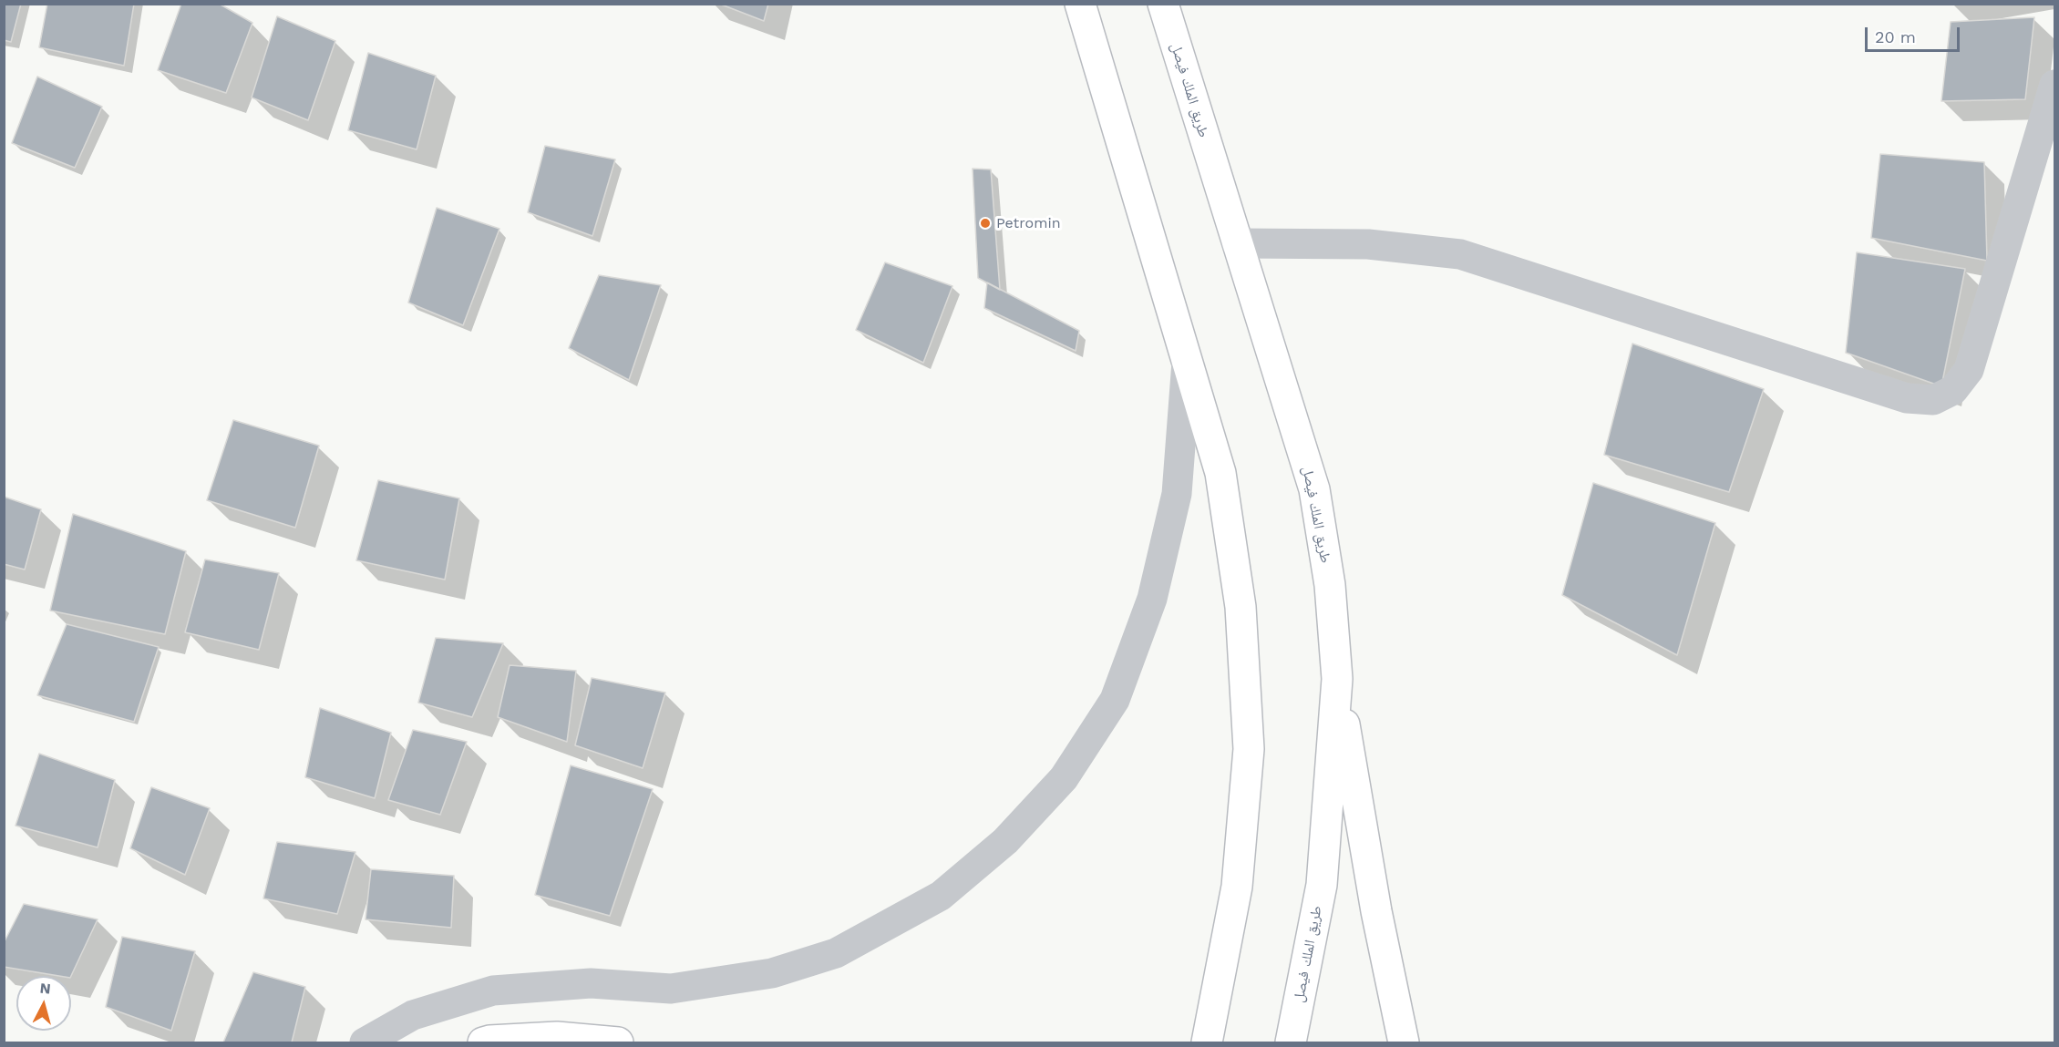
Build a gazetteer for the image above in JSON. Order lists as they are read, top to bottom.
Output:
{
  "streets": {
    "main road": ["طريق الملك فيصل"]
  },
  "places": ["Petromin"],
  "scale_bar": "20 m",
  "north": "top"
}
